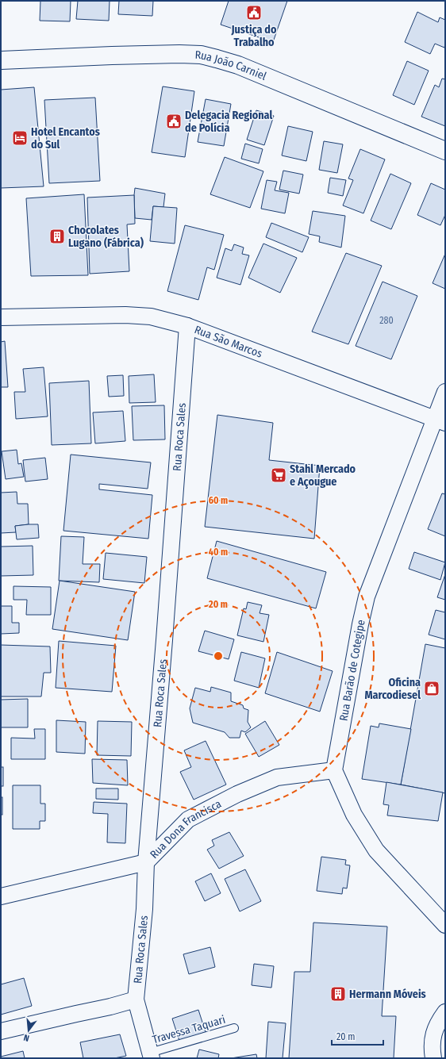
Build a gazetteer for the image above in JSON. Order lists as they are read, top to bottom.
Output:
{
  "streets": {
    "street": [
      "Rua João Carniel",
      "Rua São Marcos",
      "Rua Roca Sales",
      "Rua Barão de Cotegipe",
      "Rua Dona Francisca"
    ],
    "lane": ["Travessa Taquari"]
  },
  "crossings": [
    ["Rua São Marcos", "Rua Roca Sales"],
    ["Rua São Marcos", "Rua Barão de Cotegipe"],
    ["Rua Roca Sales", "Rua Dona Francisca"],
    ["Rua Roca Sales", "Travessa Taquari"],
    ["Rua Barão de Cotegipe", "Rua Dona Francisca"]
  ],
  "places": {
    "public building": ["Justiça do Trabalho", "Delegacia Regional de Polícia"],
    "hotel": ["Hotel Encantos do Sul"],
    "building": ["Chocolates Lugano (Fábrica)", "Hermann Móveis"],
    "supermarket": ["Stahl Mercado e Açougue"],
    "shop": ["Oficina Marcodiesel"]
  },
  "house_numbers": ["280"],
  "scale_bar": "20 m",
  "north": "bottom",
  "rings": ["60 m", "40 m", "20 m"]
}
